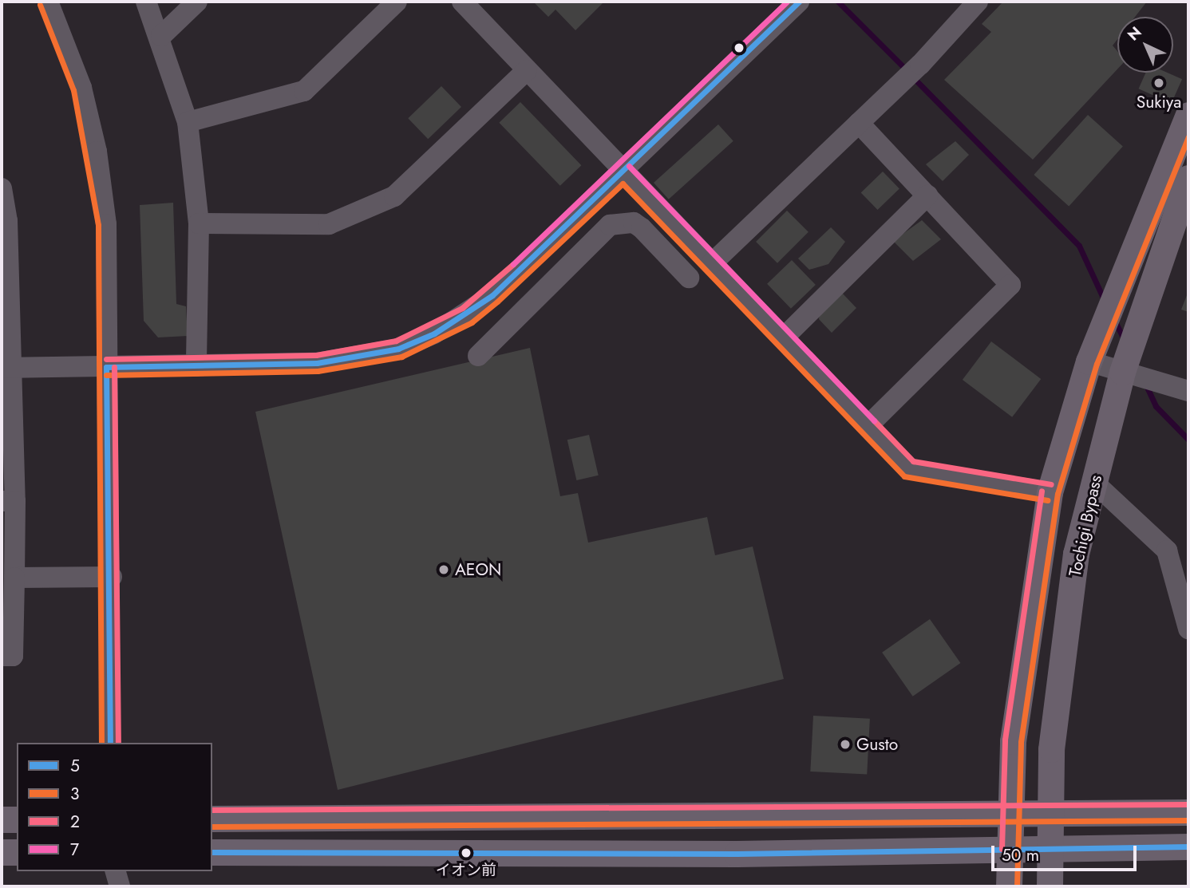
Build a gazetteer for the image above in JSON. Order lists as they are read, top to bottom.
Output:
{
  "streets": {
    "main road": ["Tochigi Bypass"]
  },
  "places": [
    "Sukiya",
    "AEON",
    "Gusto",
    "イオン前"
  ],
  "lines": [
    "transit line 5",
    "transit line 7",
    "transit line 3",
    "transit line 2"
  ],
  "legend": [
    "5",
    "3",
    "2",
    "7"
  ],
  "scale_bar": "50 m",
  "north": "top left"
}
